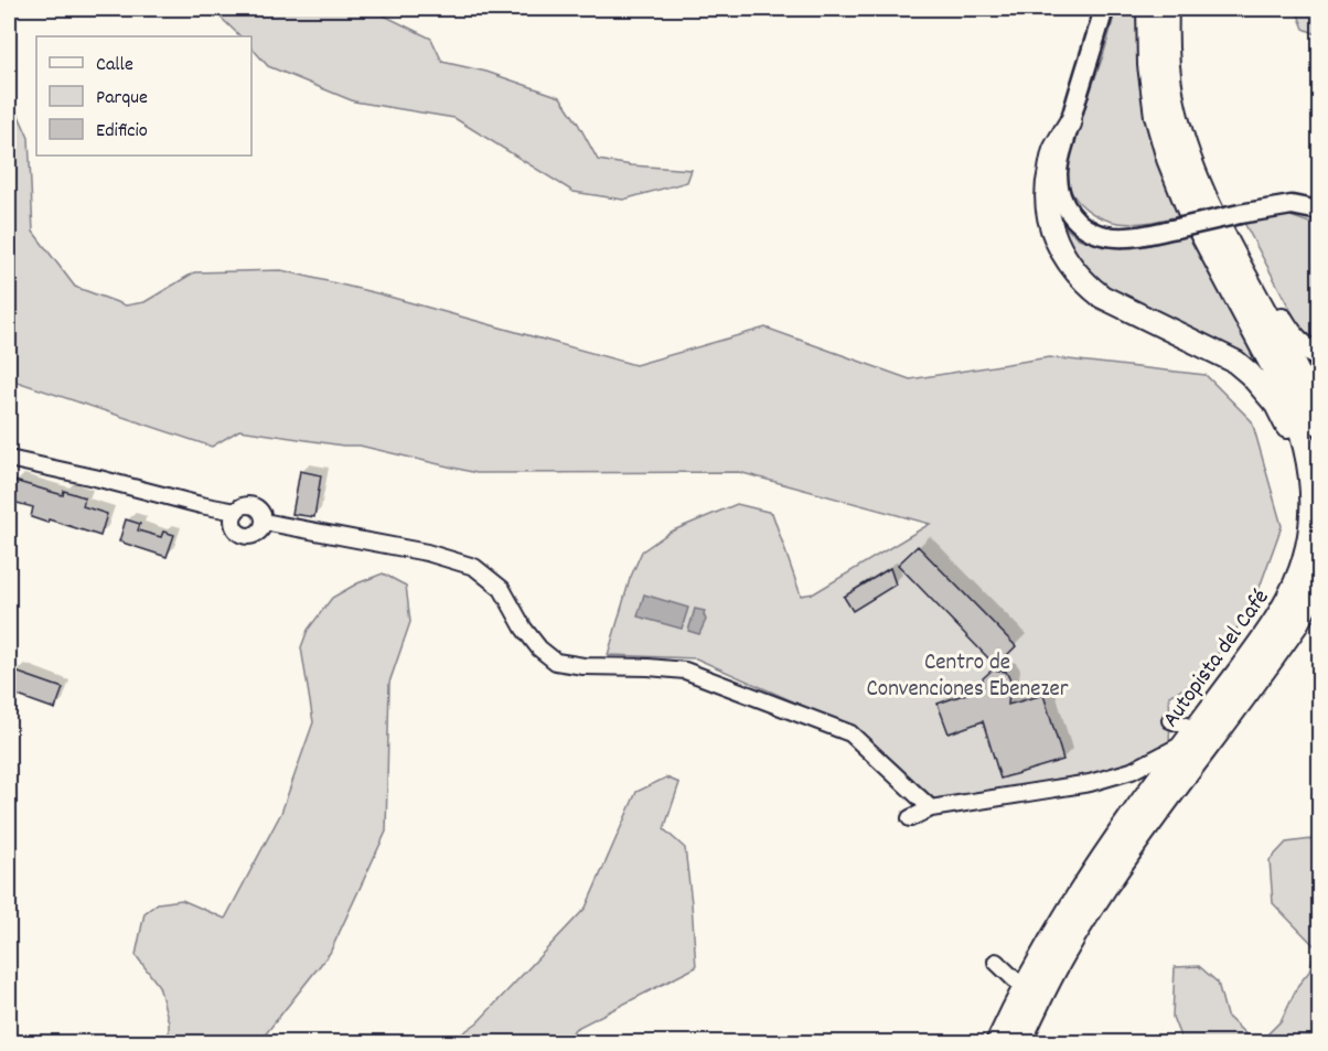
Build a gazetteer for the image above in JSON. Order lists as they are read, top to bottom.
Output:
{
  "streets": {
    "highway": ["Autopista del Café"]
  },
  "parks": ["Centro de Convenciones Ebenezer"],
  "legend": ["Calle", "Parque", "Edificio"]
}
